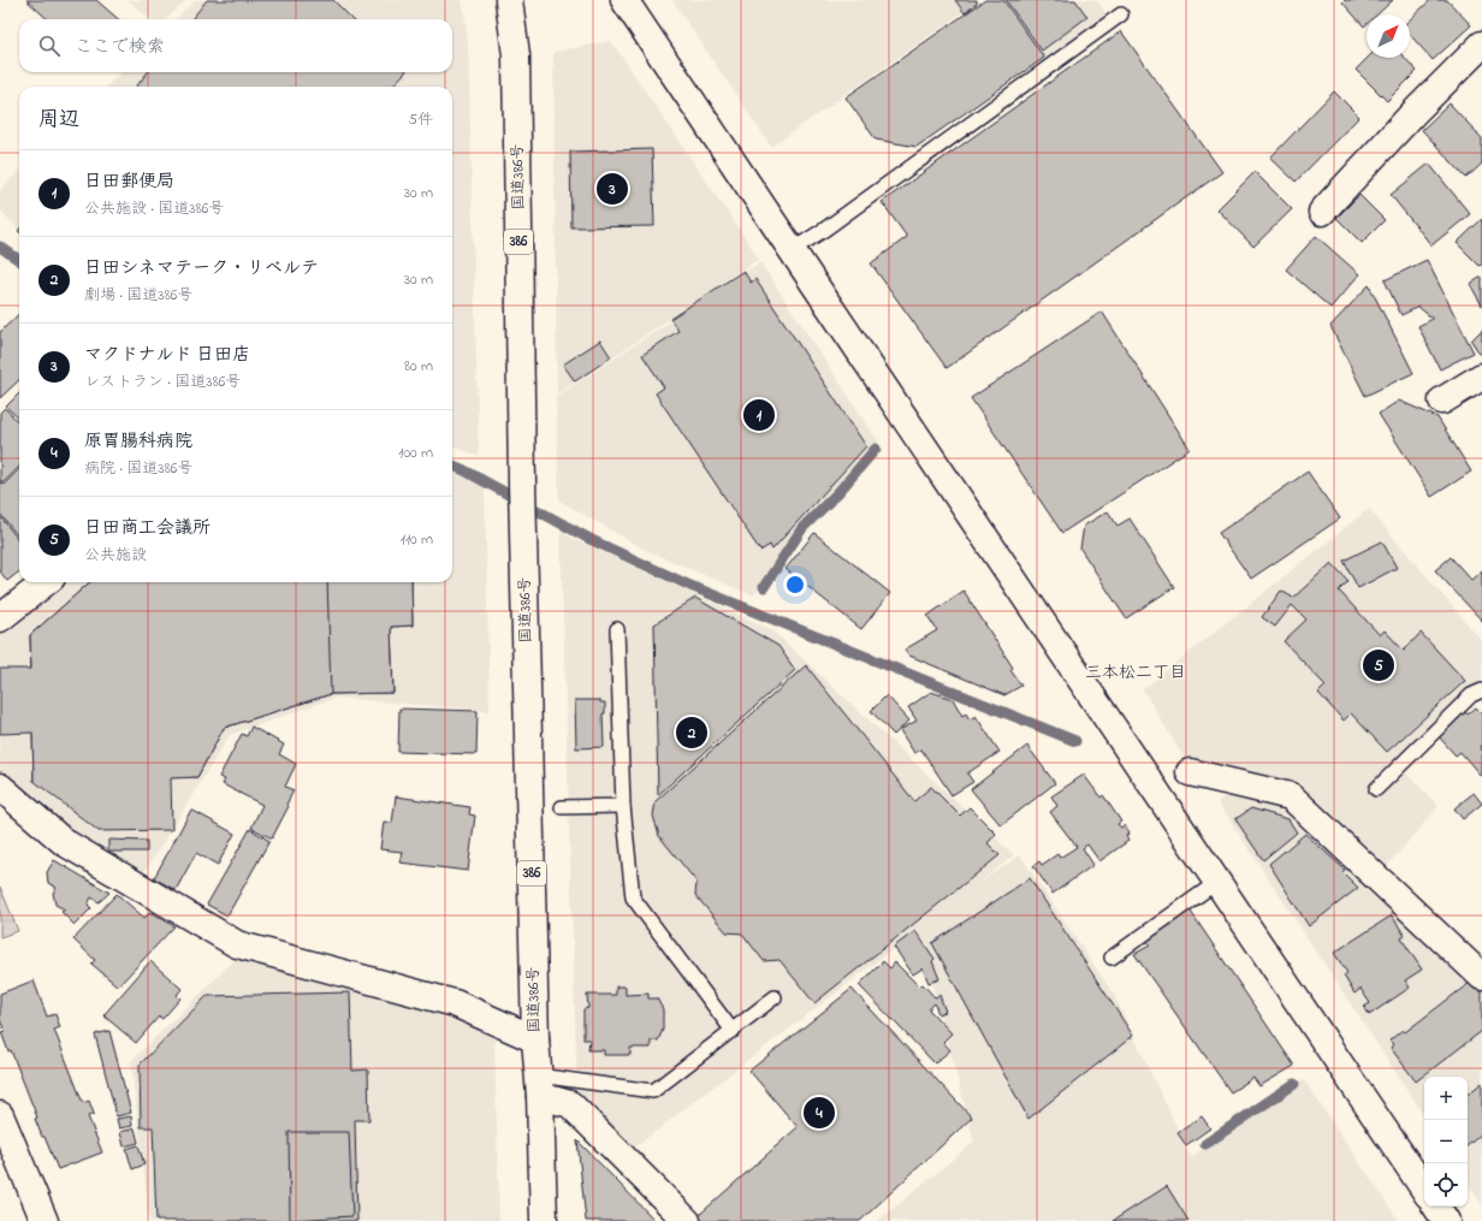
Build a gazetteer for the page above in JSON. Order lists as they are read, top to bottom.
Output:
{
  "streets": {
    "main road": ["国道386号", "386"]
  },
  "districts": ["三本松二丁目"],
  "north": "top right",
  "page": {
    "search": "ここで検索",
    "heading": ["周辺", "5件"],
    "list": [
      {
        "mark": "1",
        "name": "日田郵便局",
        "note": "公共施設 · 国道386号",
        "value": "30 m"
      },
      {
        "mark": "2",
        "name": "日田シネマテーク・リベルテ",
        "note": "劇場 · 国道386号",
        "value": "30 m"
      },
      {
        "mark": "3",
        "name": "マクドナルド 日田店",
        "note": "レストラン · 国道386号",
        "value": "80 m"
      },
      {
        "mark": "4",
        "name": "原胃腸科病院",
        "note": "病院 · 国道386号",
        "value": "100 m"
      },
      {
        "mark": "5",
        "name": "日田商工会議所",
        "note": "公共施設",
        "value": "110 m"
      }
    ],
    "pins": [
      "3",
      "1",
      "5",
      "2",
      "4"
    ],
    "map_buttons": ["+", "−"]
  }
}
